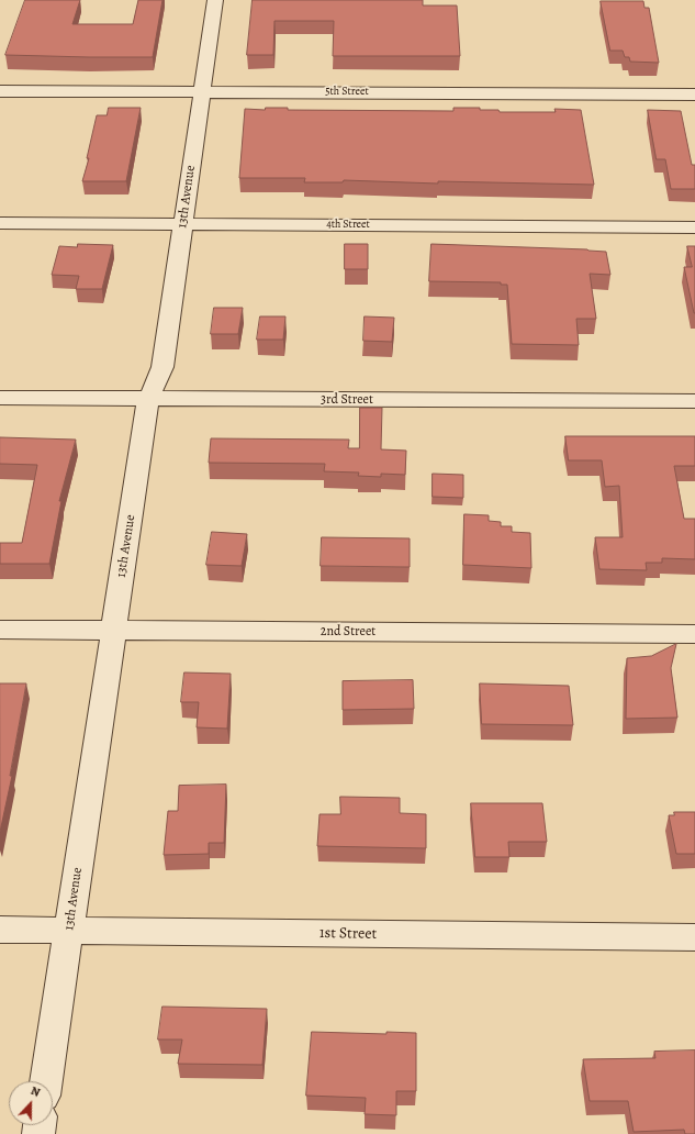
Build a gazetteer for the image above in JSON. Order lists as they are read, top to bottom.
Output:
{
  "streets": {
    "street": [
      "5th Street",
      "13th Avenue",
      "4th Street",
      "3rd Street",
      "2nd Street",
      "1st Street"
    ]
  },
  "crossings": [
    ["5th Street", "13th Avenue"],
    ["13th Avenue", "4th Street"],
    ["13th Avenue", "3rd Street"],
    ["13th Avenue", "2nd Street"],
    ["13th Avenue", "1st Street"]
  ],
  "north": "top"
}
